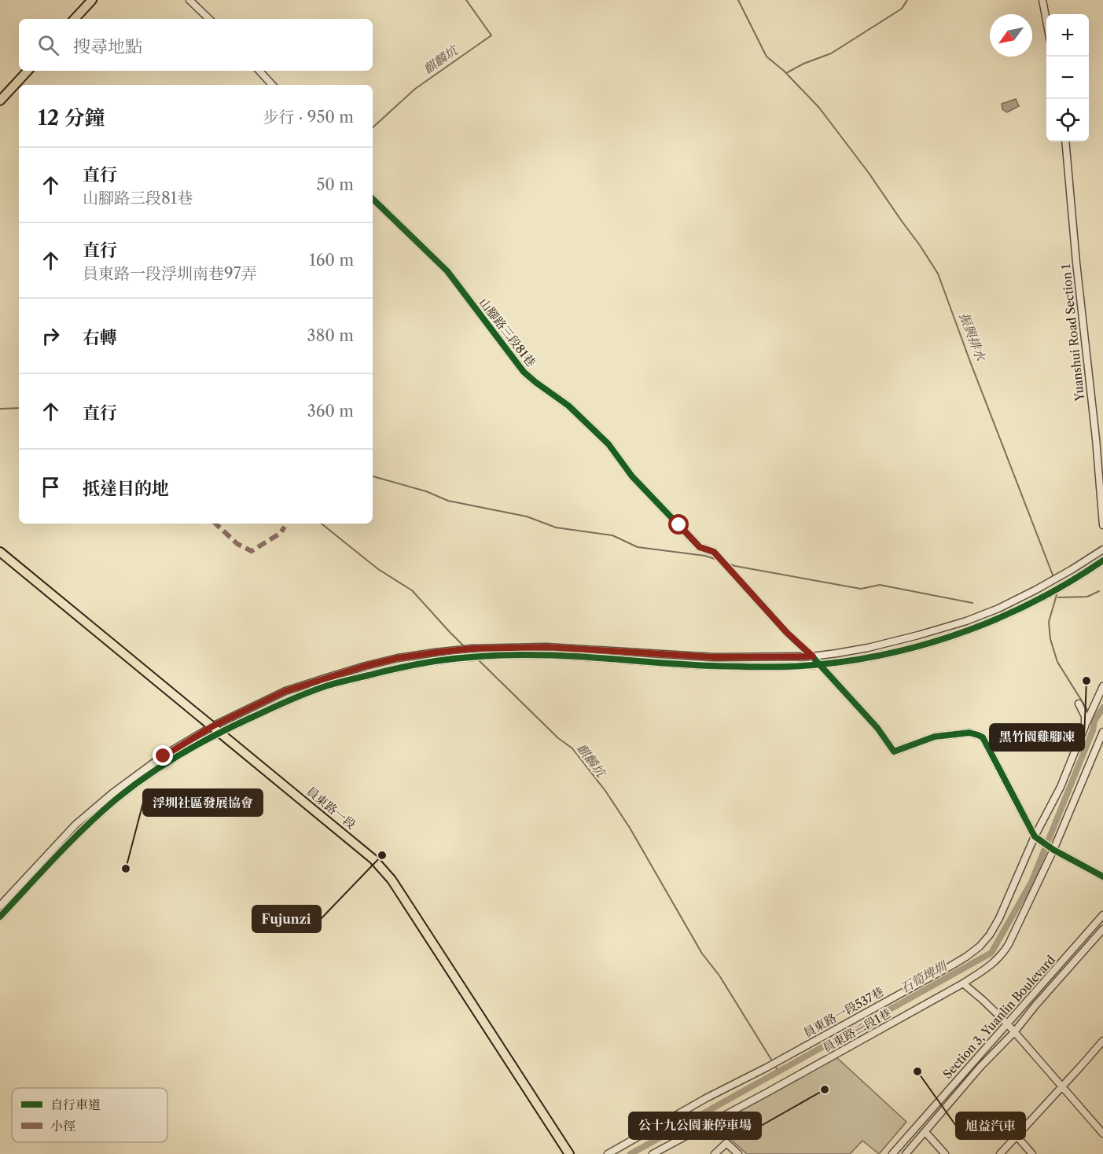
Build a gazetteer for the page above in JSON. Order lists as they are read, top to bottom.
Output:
{
  "streets": {
    "main road": ["員東路一段"],
    "street": [
      "山腳路三段81巷",
      "Yuanshui Road Section 1",
      "員東路一段537巷",
      "Section 3, Yuanlin Boulevard",
      "員東路二段1巷"
    ]
  },
  "crossings": [
    ["山腳路三段81巷", "員東路一段537巷"]
  ],
  "water": ["麒麟坑", "振興排水", "石筍埤圳"],
  "places": [
    "黑竹園雞腳凍",
    "Fujunzi",
    "浮圳社區發展協會",
    "旭益汽車",
    "公十九公園兼停車場"
  ],
  "legend": ["自行車道", "小徑"],
  "north": "bottom left",
  "page": {
    "map_buttons": ["+", "−"],
    "search": "搜尋地點",
    "heading": ["12 分鐘", "步行 · 950 m"],
    "list": [
      ["直行", "山腳路三段81巷", "50 m"],
      ["直行", "員東路一段浮圳南巷97弄", "160 m"],
      ["右轉", "380 m"],
      ["直行", "360 m"],
      "抵達目的地"
    ]
  }
}
